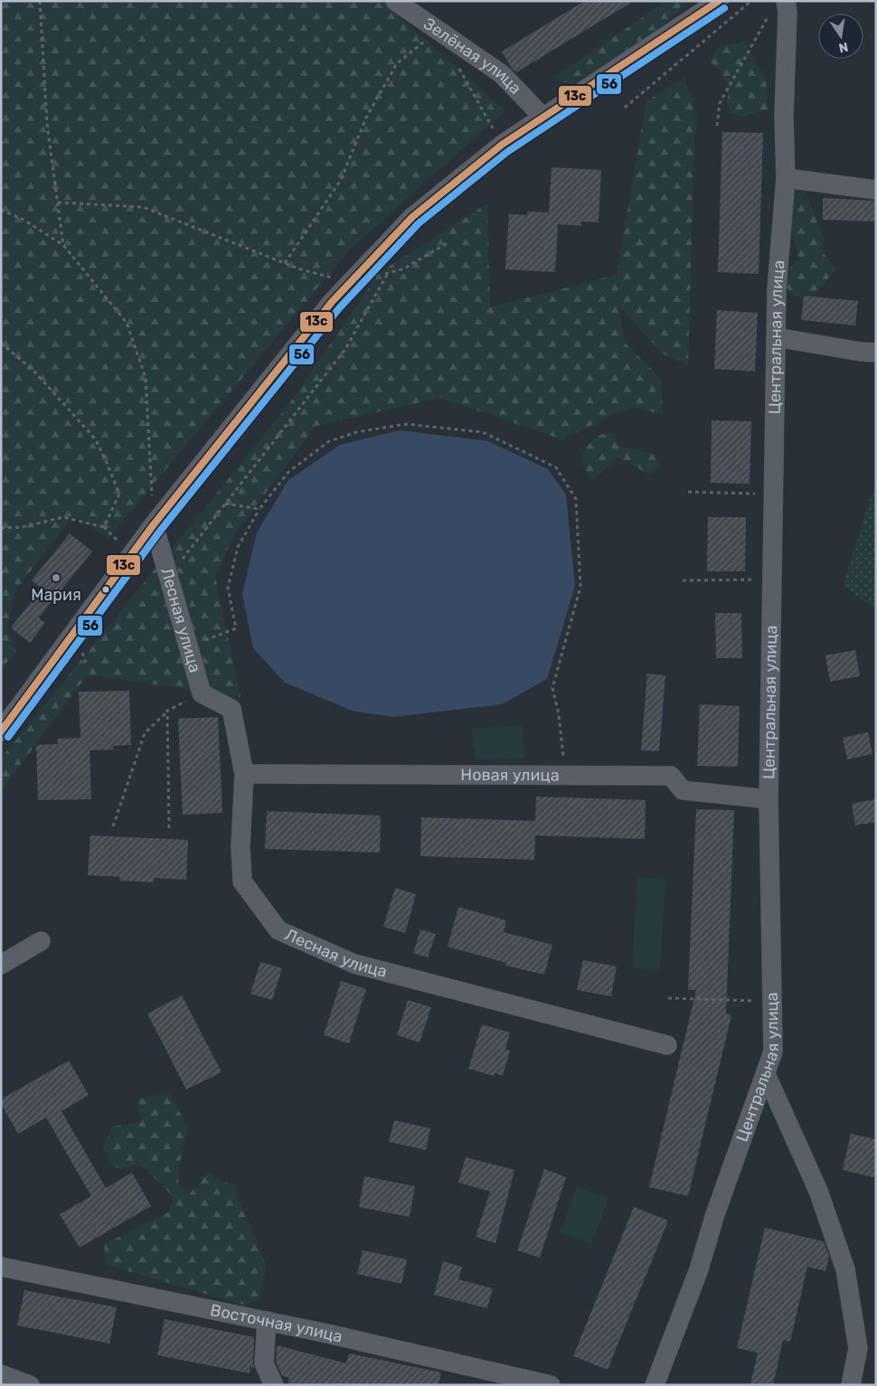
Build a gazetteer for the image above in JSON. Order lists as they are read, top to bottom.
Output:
{
  "streets": {
    "street": [
      "Зелёная улица",
      "Центральная улица",
      "Лесная улица",
      "Новая улица",
      "Восточная улица"
    ]
  },
  "crossings": [
    ["Центральная улица", "Новая улица"],
    ["Лесная улица", "Новая улица"]
  ],
  "places": ["Мария"],
  "lines": ["transit line 13с", "transit line 56"],
  "north": "bottom"
}
